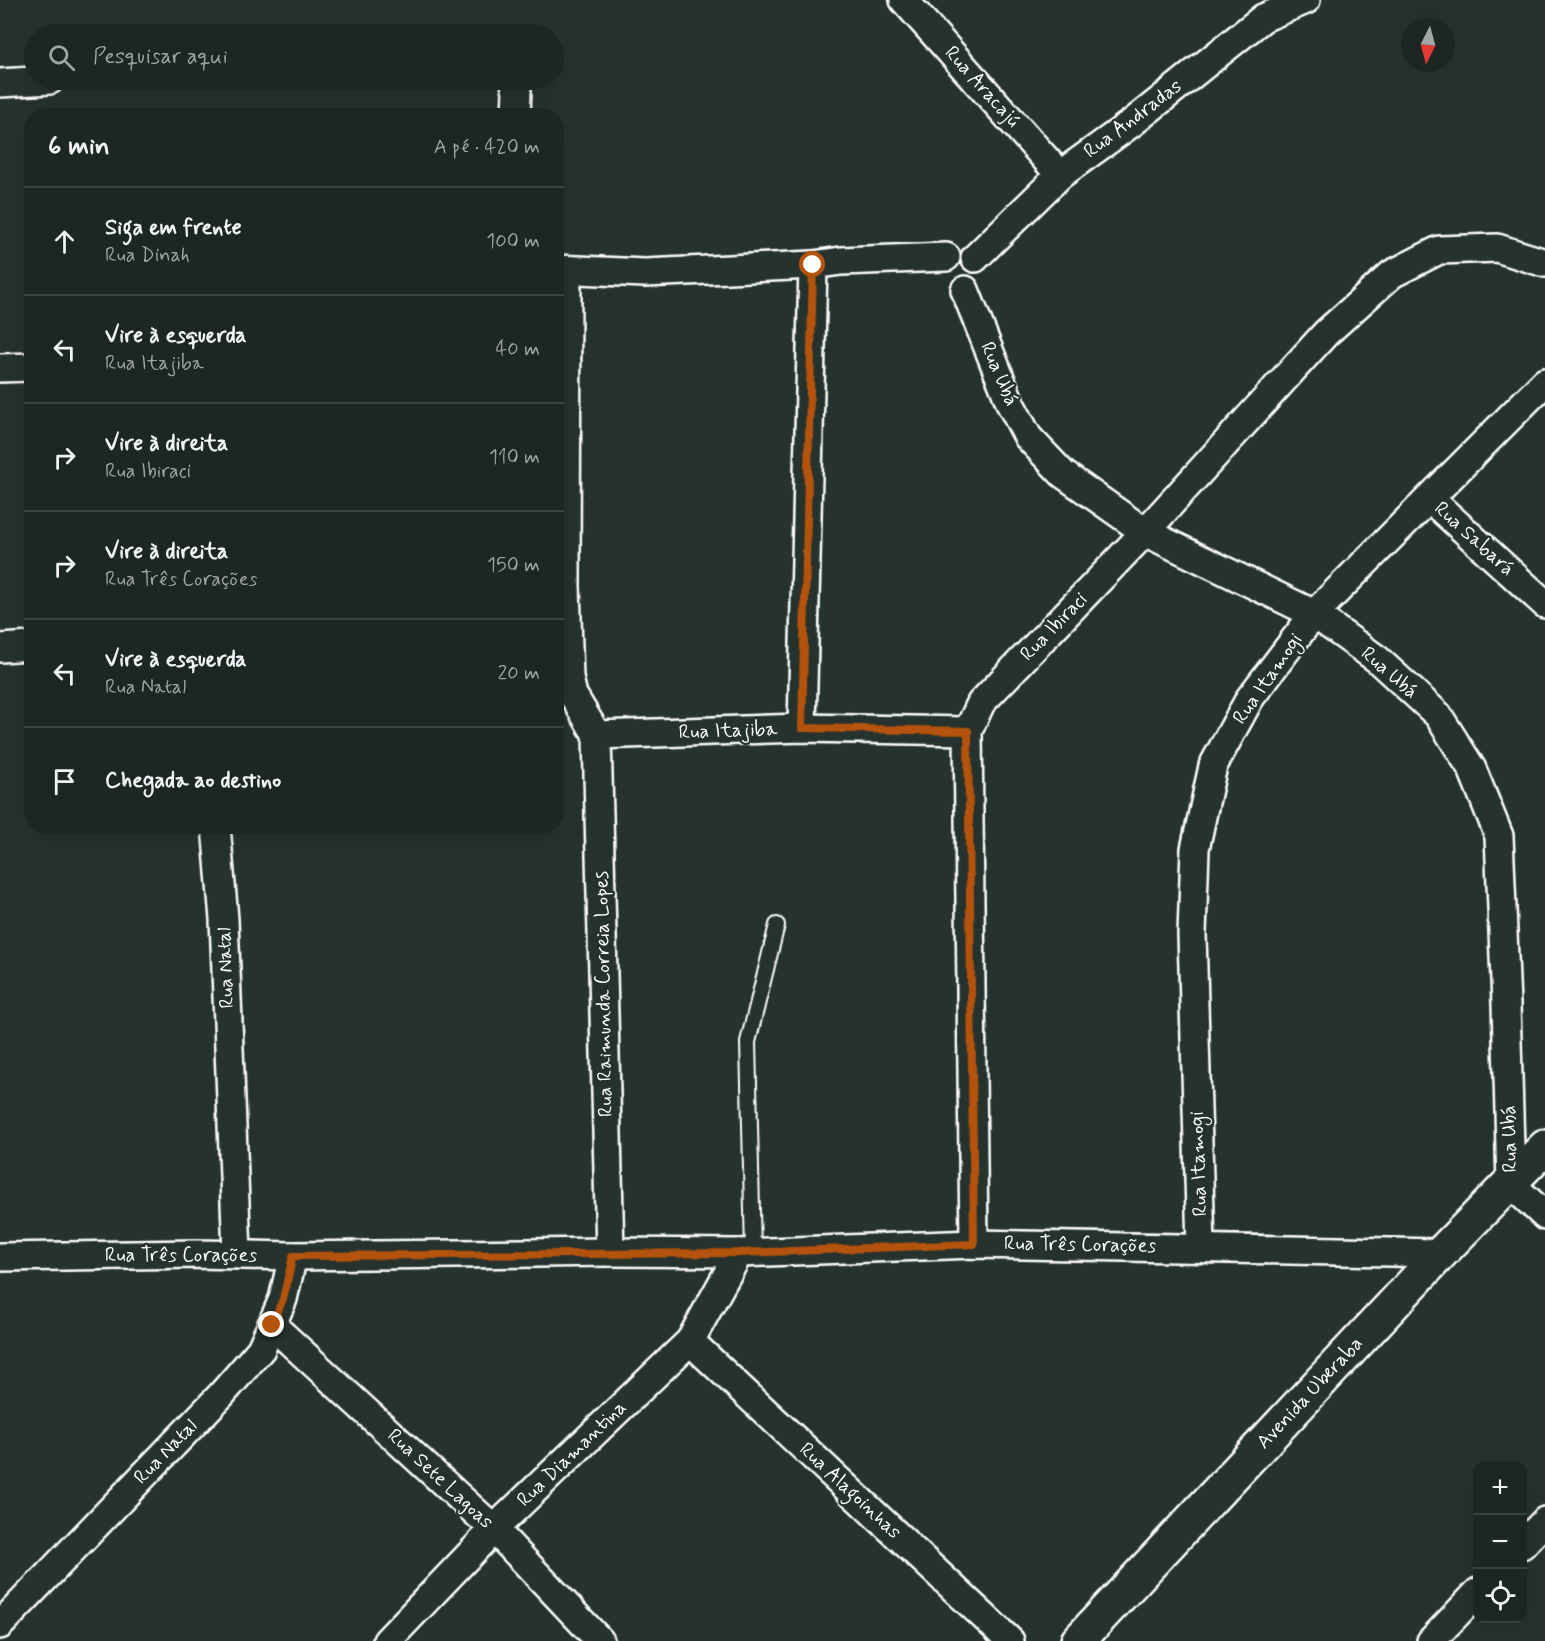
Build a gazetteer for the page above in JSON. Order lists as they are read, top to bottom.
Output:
{
  "streets": {
    "street": [
      "Rua Aracajú",
      "Rua Andradas",
      "Rua Ubá",
      "Rua Sabará",
      "Rua Ibiraci",
      "Rua Itamogi",
      "Rua Itajiba",
      "Rua Natal",
      "Rua Raimunda Correia Lopes",
      "Rua Três Corações",
      "Avenida Uberaba",
      "Rua Diamantina",
      "Rua Sete Lagoas",
      "Rua Alagoinhas"
    ]
  },
  "crossings": [
    ["Rua Aracajú", "Rua Andradas"],
    ["Rua Andradas", "Rua Ubá"],
    ["Rua Ubá", "Rua Ibiraci"],
    ["Rua Ubá", "Rua Itamogi"],
    ["Rua Ubá", "Avenida Uberaba"],
    ["Rua Sabará", "Rua Itamogi"],
    ["Rua Ibiraci", "Rua Itajiba"],
    ["Rua Ibiraci", "Rua Três Corações"],
    ["Rua Itamogi", "Rua Três Corações"],
    ["Rua Itajiba", "Rua Raimunda Correia Lopes"],
    ["Rua Natal", "Rua Três Corações"],
    ["Rua Natal", "Rua Sete Lagoas"],
    ["Rua Raimunda Correia Lopes", "Rua Três Corações"],
    ["Rua Três Corações", "Avenida Uberaba"],
    ["Rua Três Corações", "Rua Diamantina"],
    ["Rua Diamantina", "Rua Sete Lagoas"],
    ["Rua Diamantina", "Rua Alagoinhas"]
  ],
  "north": "bottom",
  "page": {
    "search": "Pesquisar aqui",
    "heading": ["6 min", "A pé · 420 m"],
    "list": [
      ["Siga em frente", "Rua Dinah", "100 m"],
      ["Vire à esquerda", "Rua Itajiba", "40 m"],
      ["Vire à direita", "Rua Ibiraci", "110 m"],
      ["Vire à direita", "Rua Três Corações", "150 m"],
      ["Vire à esquerda", "Rua Natal", "20 m"],
      "Chegada ao destino"
    ],
    "map_buttons": ["+", "−"]
  }
}
